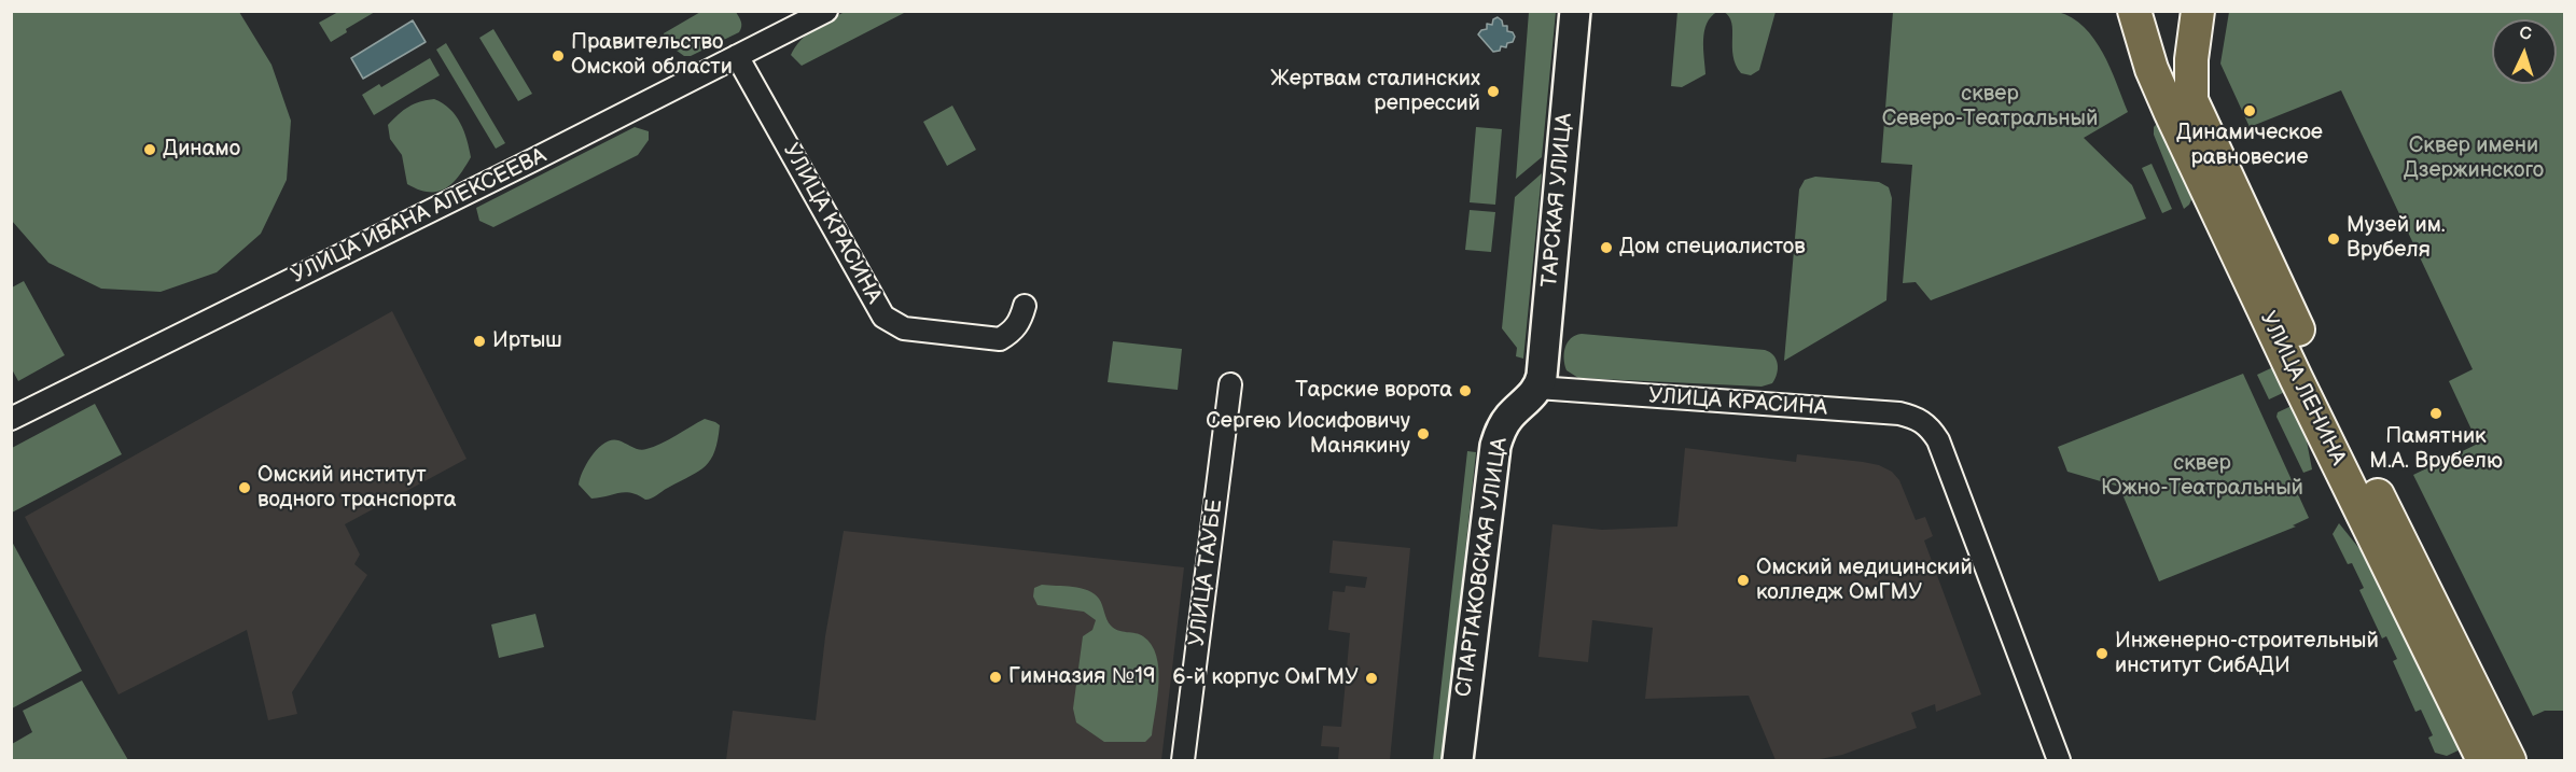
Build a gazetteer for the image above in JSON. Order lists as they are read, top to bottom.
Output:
{
  "streets": {
    "main road": ["УЛИЦА ЛЕНИНА"],
    "street": [
      "ТАРСКАЯ УЛИЦА",
      "УЛИЦА ИВАНА АЛЕКСЕЕВА",
      "УЛИЦА КРАСИНА",
      "СПАРТАКОВСКАЯ УЛИЦА",
      "УЛИЦА ТАУБЕ"
    ]
  },
  "crossings": [
    ["ТАРСКАЯ УЛИЦА", "УЛИЦА КРАСИНА"],
    ["ТАРСКАЯ УЛИЦА", "СПАРТАКОВСКАЯ УЛИЦА"],
    ["УЛИЦА ИВАНА АЛЕКСЕЕВА", "УЛИЦА КРАСИНА"],
    ["УЛИЦА КРАСИНА", "СПАРТАКОВСКАЯ УЛИЦА"]
  ],
  "parks": ["сквер Северо-Театральный", "Сквер имени Дзержинского", "сквер Южно-Театральный"],
  "places": [
    "Правительство Омской области",
    "Жертвам сталинских репрессий",
    "Динамическое равновесие",
    "Динамо",
    "Музей им. Врубеля",
    "Дом специалистов",
    "Иртыш",
    "Тарские ворота",
    "Памятник М.А. Врубелю",
    "Сергею Иосифовичу Манякину",
    "Омский институт водного транспорта",
    "Омский медицинский колледж ОмГМУ",
    "Инженерно-строительный институт СибАДИ",
    "Гимназия №19",
    "6-й корпус ОмГМУ"
  ],
  "north": "top"
}
